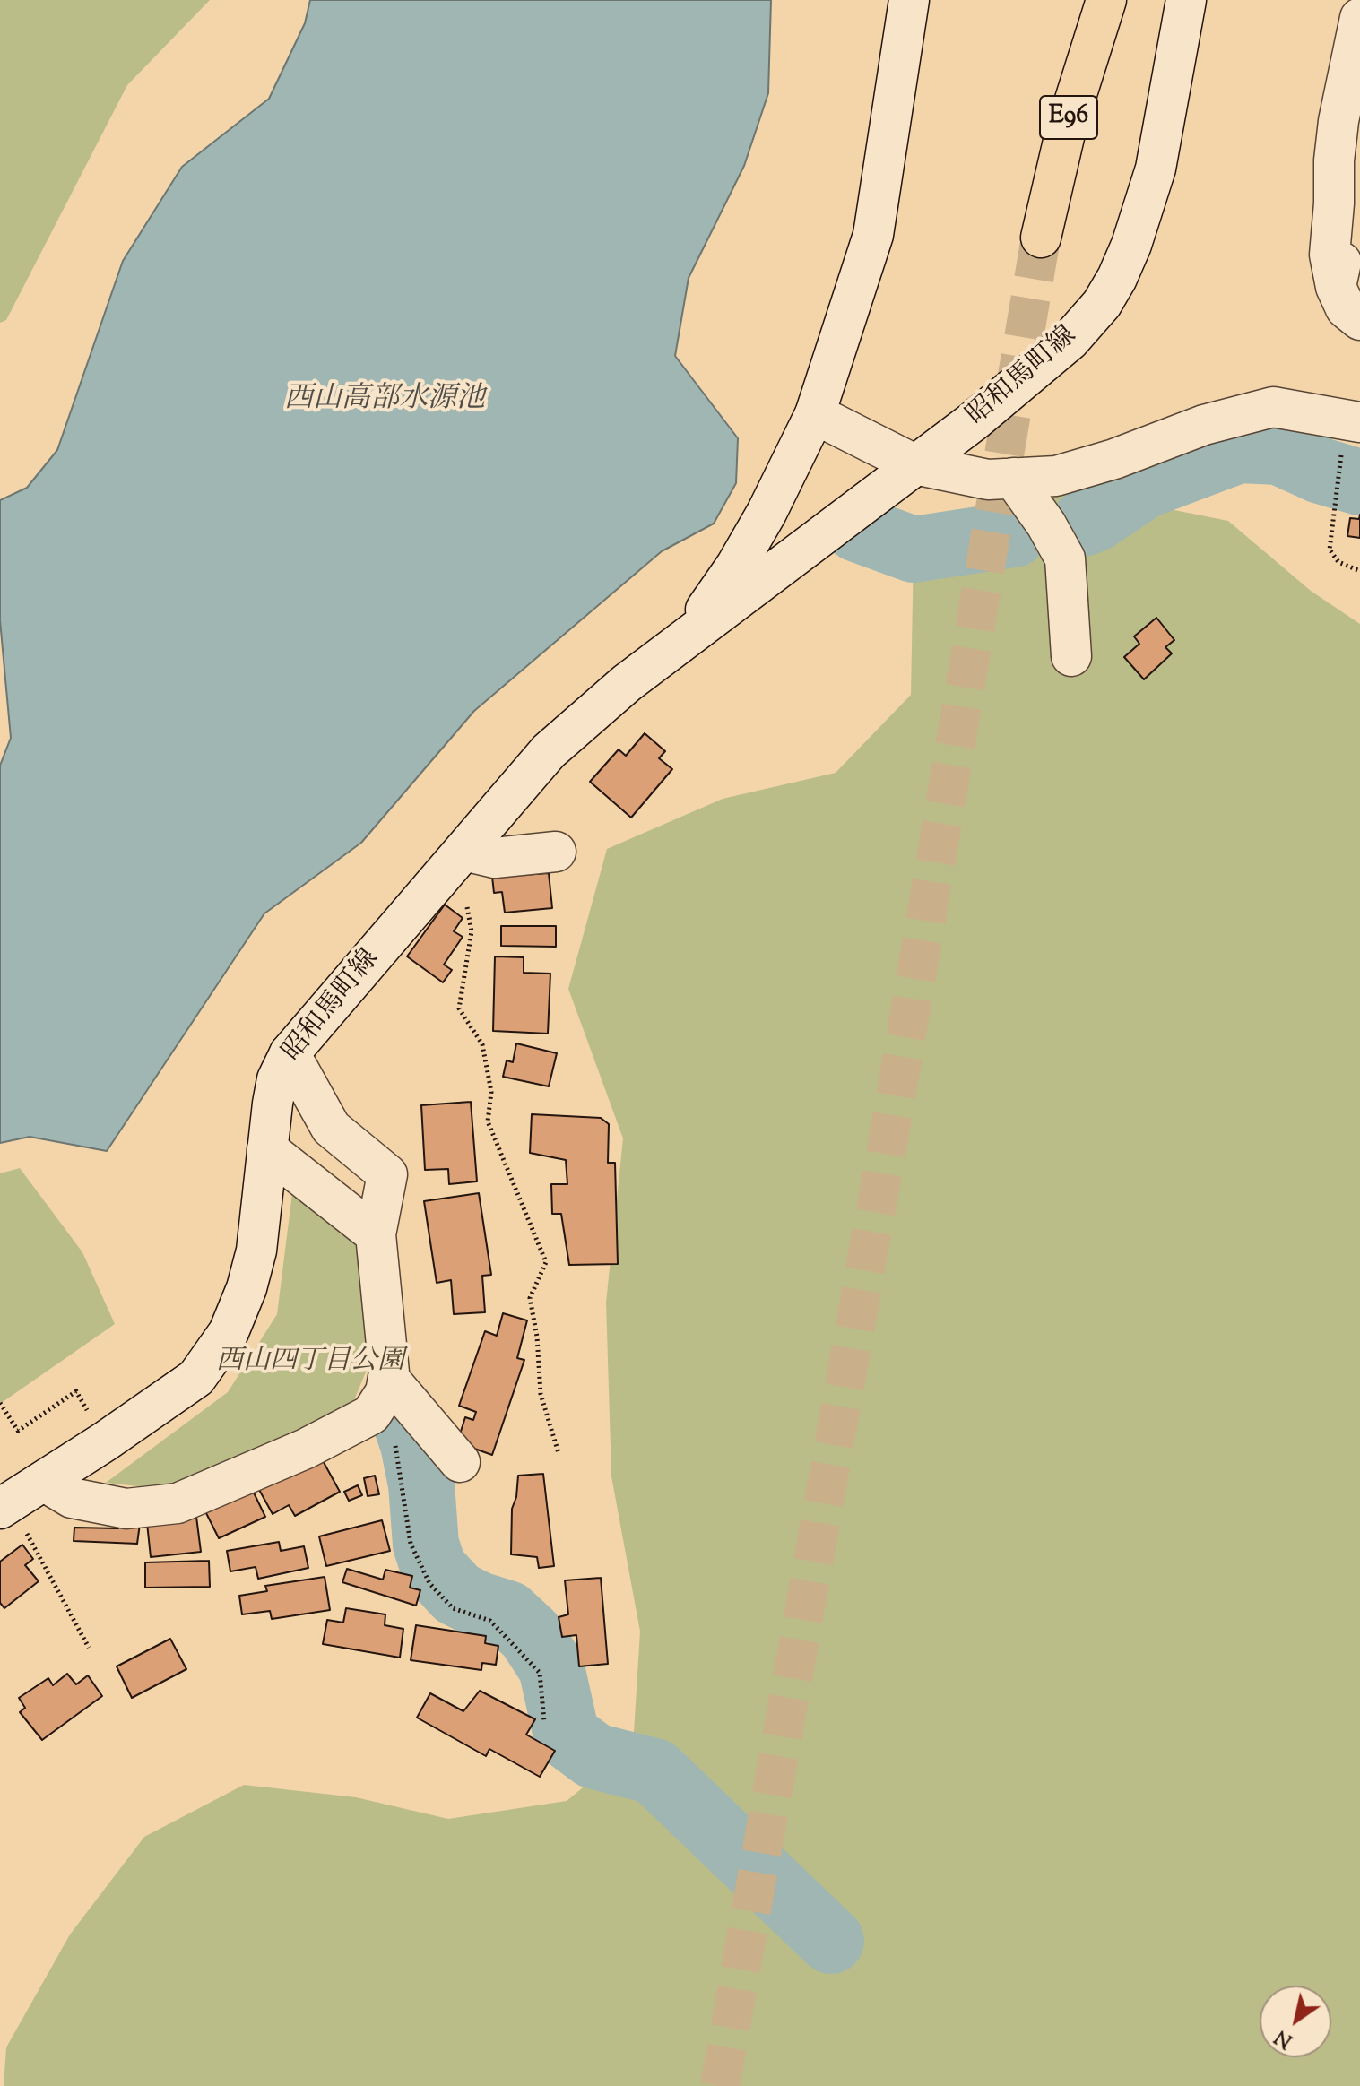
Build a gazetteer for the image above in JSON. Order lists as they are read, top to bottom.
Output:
{
  "streets": {
    "highway": ["E96"],
    "main road": ["昭和馬町線"]
  },
  "water": ["西山高部水源池"],
  "parks": ["西山四丁目公園"],
  "north": "bottom left"
}
